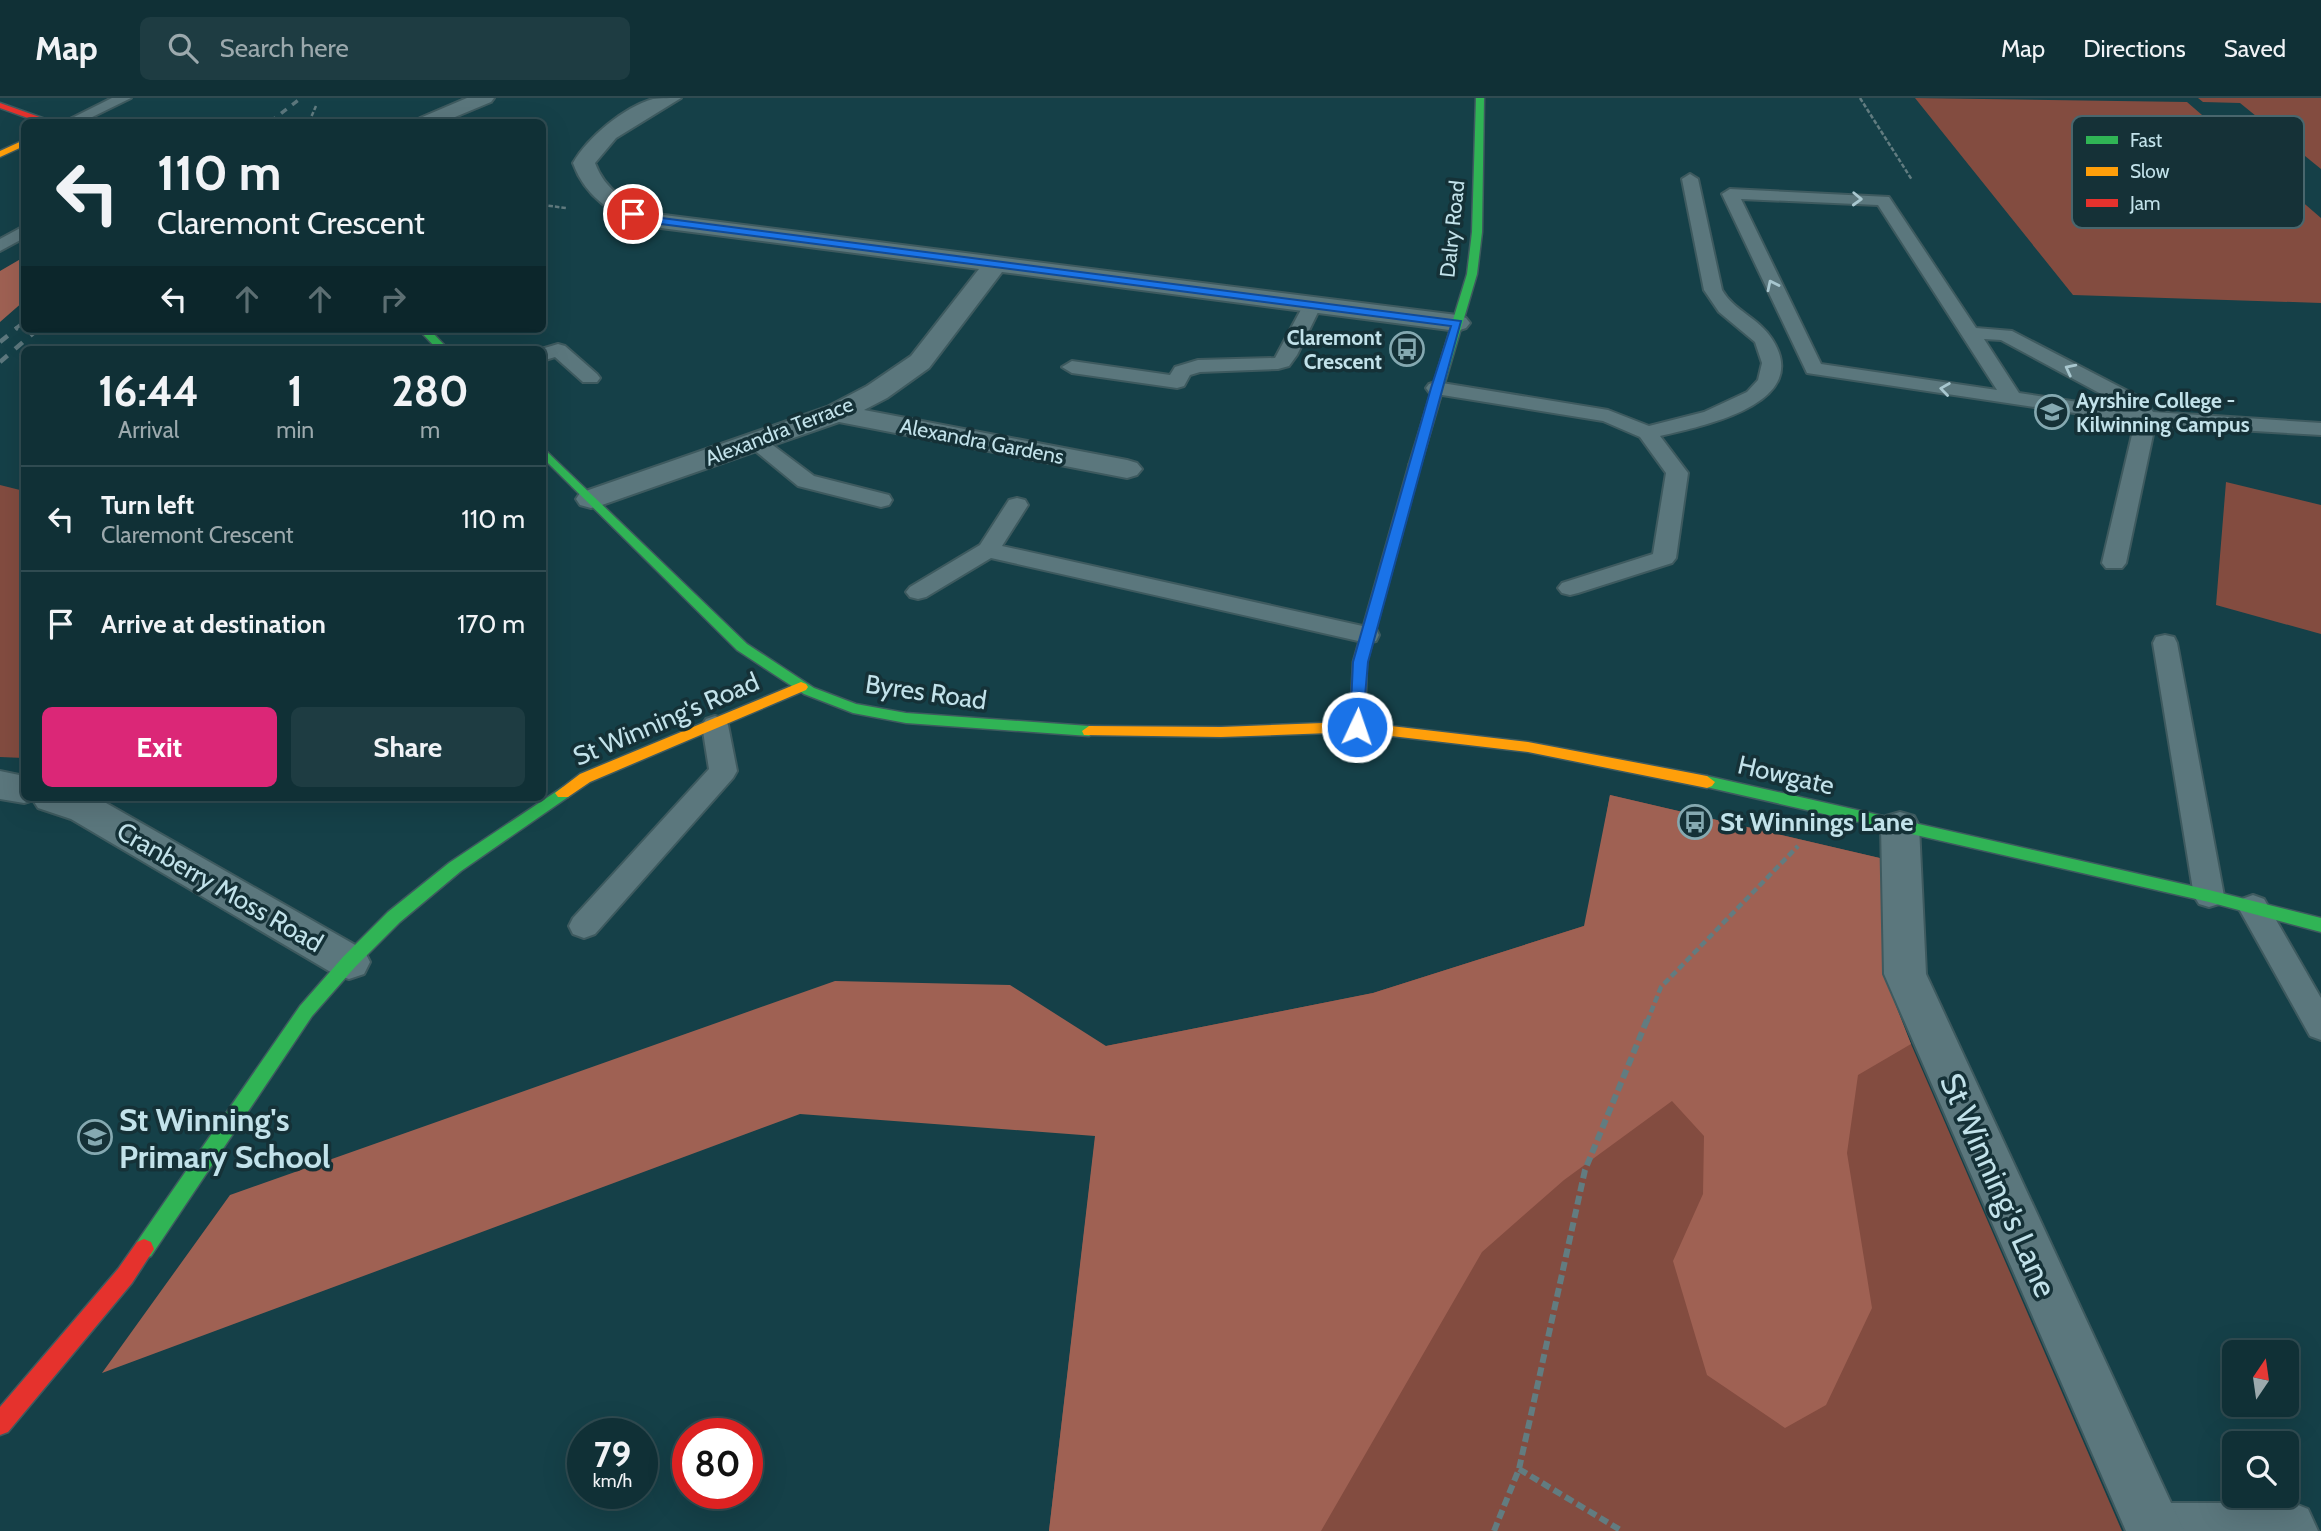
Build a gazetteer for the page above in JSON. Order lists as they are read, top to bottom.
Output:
{
  "streets": {
    "main road": [
      "Dalry Road",
      "Byres Road",
      "St Winning's Road",
      "Howgate"
    ],
    "street": [
      "Alexandra Terrace",
      "Alexandra Gardens",
      "Cranberry Moss Road",
      "St Winning's Lane"
    ]
  },
  "crossings": [
    ["Dalry Road", "Byres Road"],
    ["Dalry Road", "Howgate"],
    ["Alexandra Terrace", "Alexandra Gardens"],
    ["Alexandra Terrace", "Byres Road"],
    ["Byres Road", "St Winning's Road"],
    ["Byres Road", "Howgate"],
    ["St Winning's Road", "Cranberry Moss Road"],
    ["Howgate", "St Winning's Lane"]
  ],
  "places": {
    "bus stop": ["Claremont Crescent", "St Winnings Lane"],
    "school or university": ["Ayrshire College - Kilwinning Campus", "St Winning's Primary School"]
  },
  "legend": ["Fast", "Slow", "Jam"],
  "north": "top",
  "page": {
    "header": "Map",
    "search": "Search here",
    "nav": ["Map", "Directions", "Saved"],
    "turn": ["110 m", "Claremont Crescent"],
    "eta": [
      "16:44",
      "Arrival",
      "1",
      "min",
      "280",
      "m"
    ],
    "list": [
      {
        "name": "Turn left",
        "note": "Claremont Crescent",
        "value": "110 m"
      },
      {
        "name": "Arrive at destination",
        "value": "170 m"
      }
    ],
    "buttons": ["Exit", "Share"],
    "speed": "79 km/h",
    "limit": "80"
  }
}
